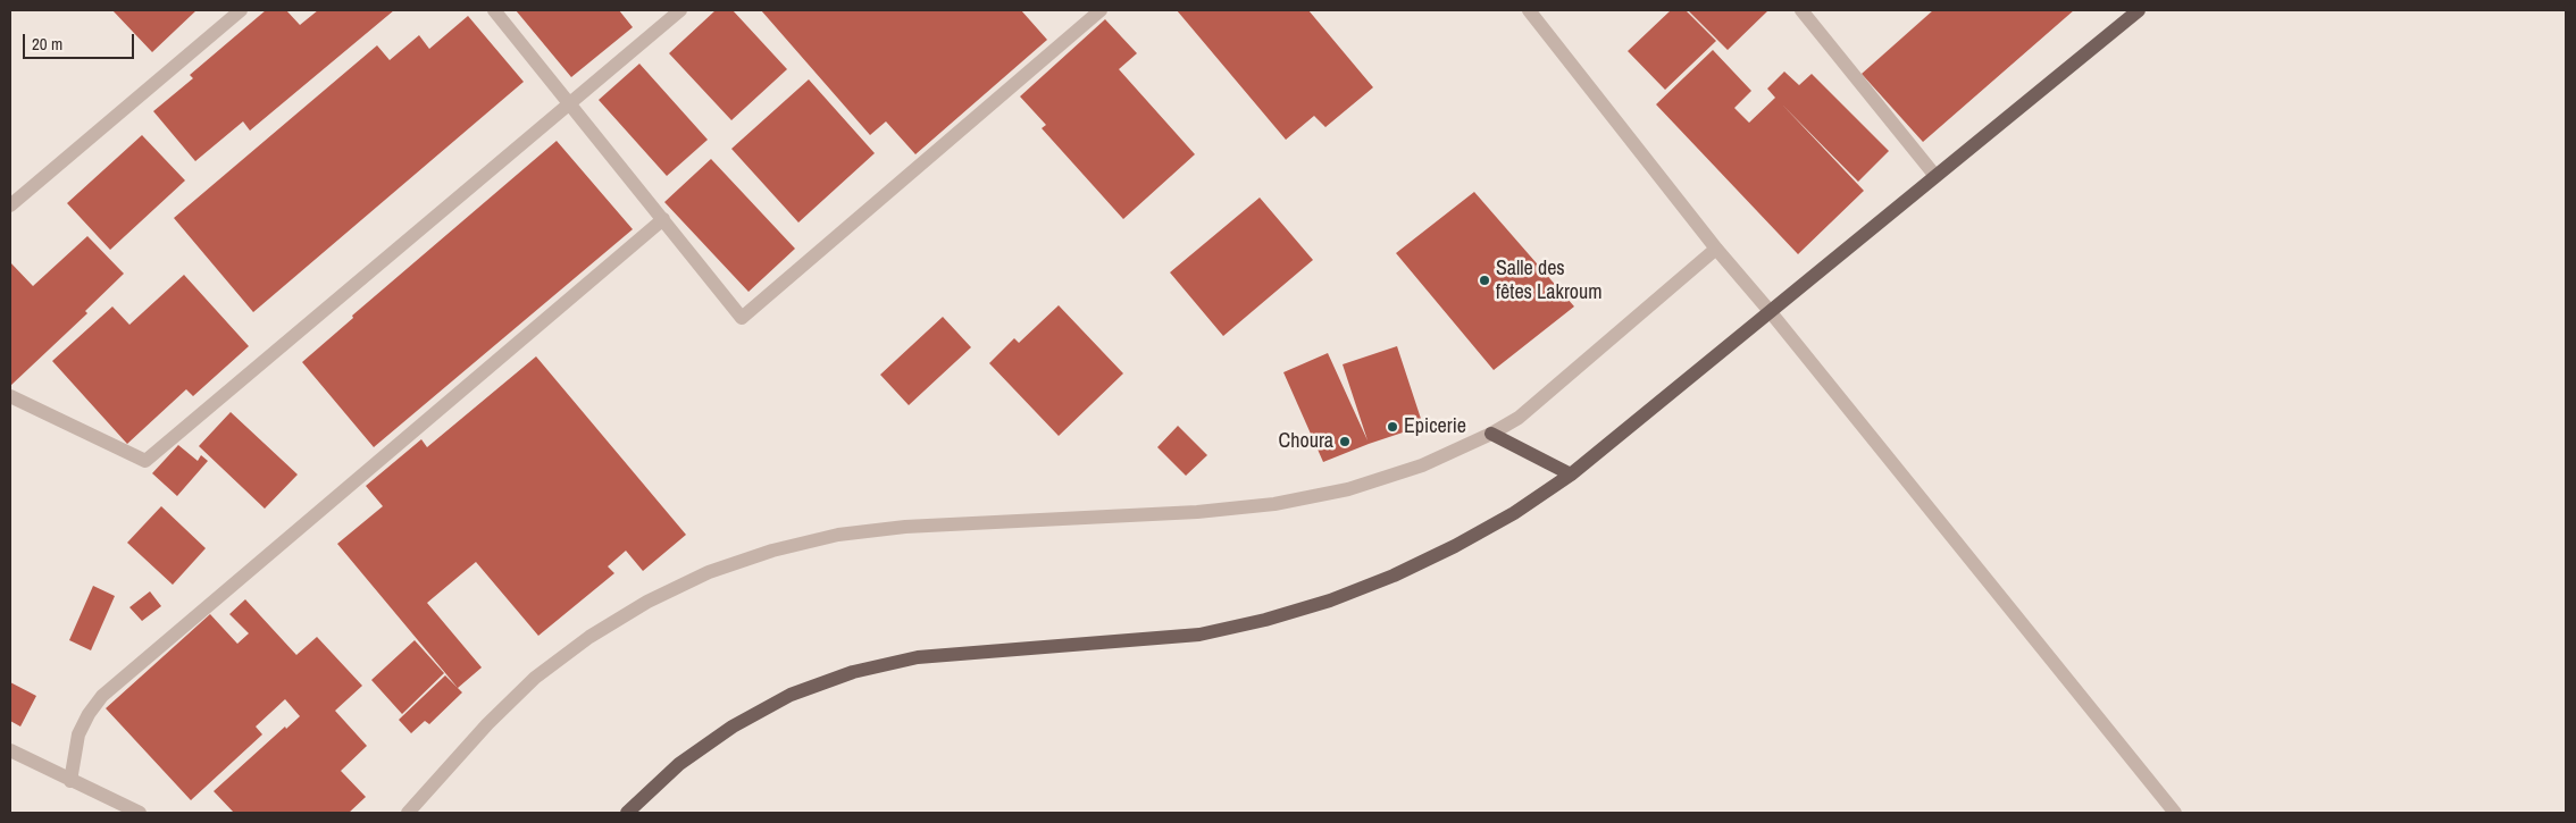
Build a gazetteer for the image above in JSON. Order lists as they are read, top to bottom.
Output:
{
  "places": ["Salle des fêtes Lakroum", "Epicerie", "Choura"],
  "scale_bar": "20 m"
}
